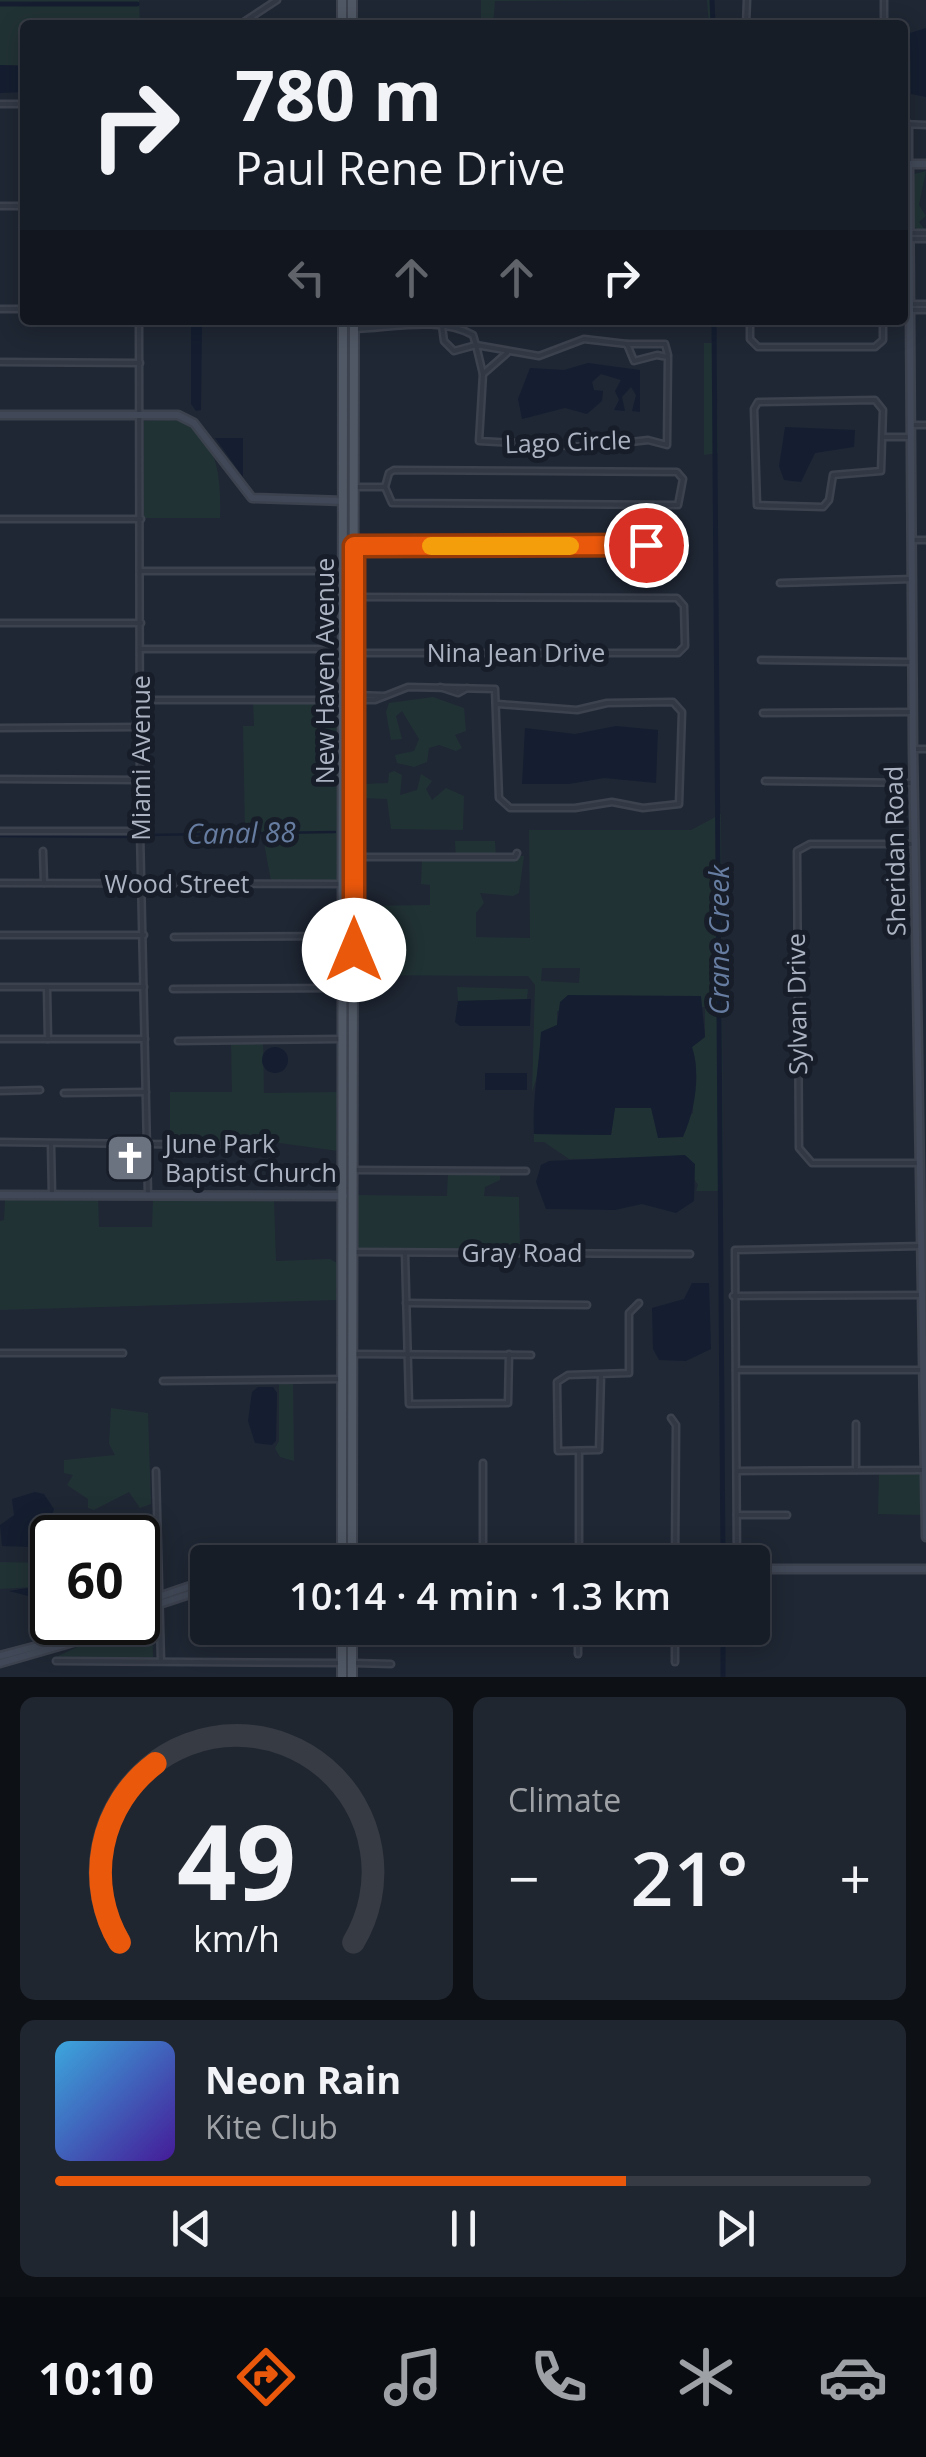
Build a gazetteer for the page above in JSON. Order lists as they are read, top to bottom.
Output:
{
  "streets": {
    "main road": ["New Haven Avenue"],
    "street": [
      "Lago Circle",
      "Nina Jean Drive",
      "Miami Avenue",
      "Sheridan Road",
      "Wood Street",
      "Sylvan Drive",
      "Gray Road"
    ]
  },
  "crossings": [
    ["Nina Jean Drive", "New Haven Avenue"],
    ["New Haven Avenue", "Wood Street"],
    ["New Haven Avenue", "Gray Road"],
    ["Miami Avenue", "Wood Street"],
    ["Sheridan Road", "Sylvan Drive"]
  ],
  "water": ["Canal 88", "Crane Creek"],
  "places": {
    "church": ["June Park Baptist Church"]
  },
  "page": {
    "turn": ["780 m", "Paul Rene Drive"],
    "limit": "60",
    "trip": "10:14 · 4 min · 1.3 km",
    "tile": "Climate",
    "heat": ["−", "21°", "+"],
    "song": ["Neon Rain", "Kite Club"],
    "tabs": "10:10",
    "gauge": ["49", "km/h"]
  }
}
